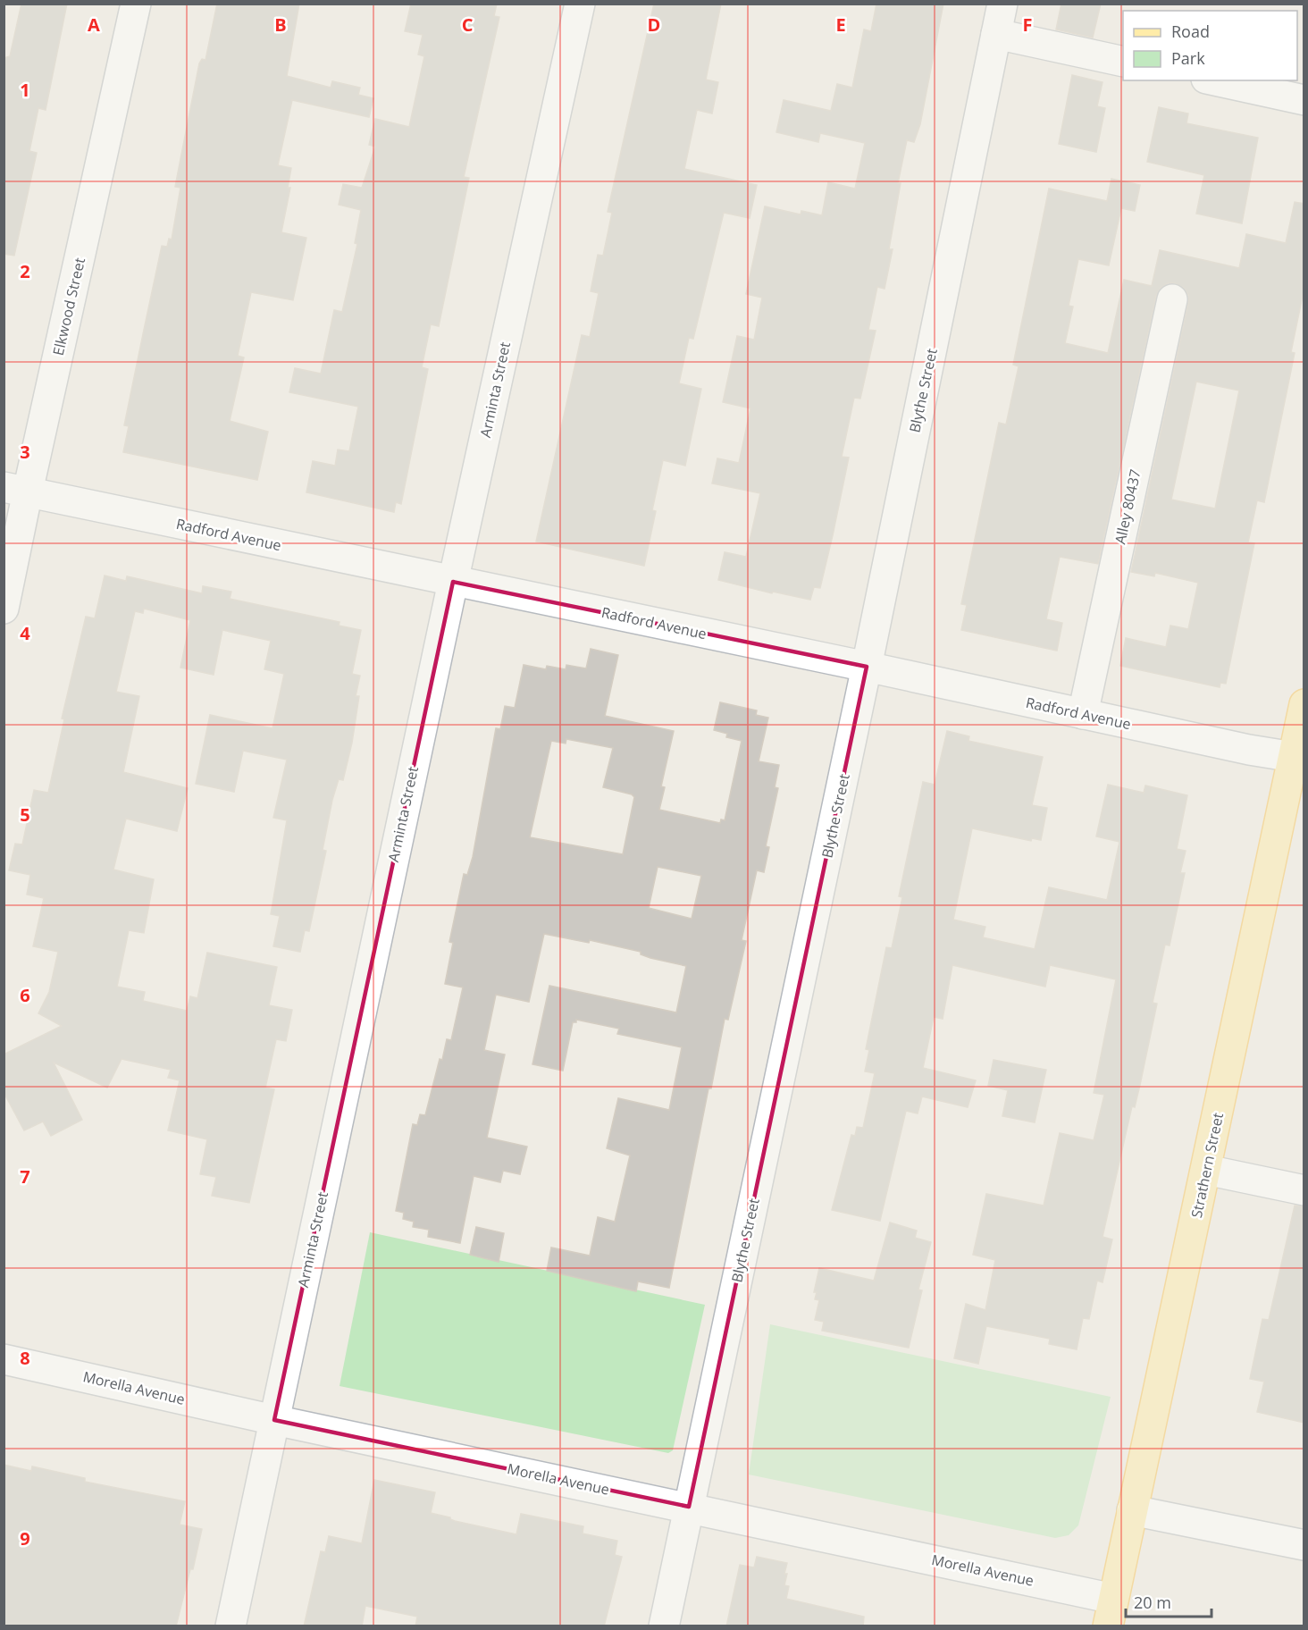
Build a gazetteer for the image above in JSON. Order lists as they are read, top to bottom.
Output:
{
  "streets": {
    "main road": ["Strathern Street"],
    "street": [
      "Elkwood Street",
      "Arminta Street",
      "Blythe Street",
      "Alley 80437",
      "Radford Avenue",
      "Morella Avenue"
    ]
  },
  "crossings": [
    ["Elkwood Street", "Radford Avenue"],
    ["Arminta Street", "Radford Avenue"],
    ["Arminta Street", "Morella Avenue"],
    ["Blythe Street", "Radford Avenue"],
    ["Blythe Street", "Morella Avenue"],
    ["Alley 80437", "Radford Avenue"],
    ["Radford Avenue", "Strathern Street"],
    ["Strathern Street", "Morella Avenue"]
  ],
  "legend": ["Road", "Park"],
  "scale_bar": "20 m",
  "grid": {
    "columns": [
      "A",
      "B",
      "C",
      "D",
      "E",
      "F"
    ],
    "rows": [
      "1",
      "2",
      "3",
      "4",
      "5",
      "6",
      "7",
      "8",
      "9"
    ]
  }
}
